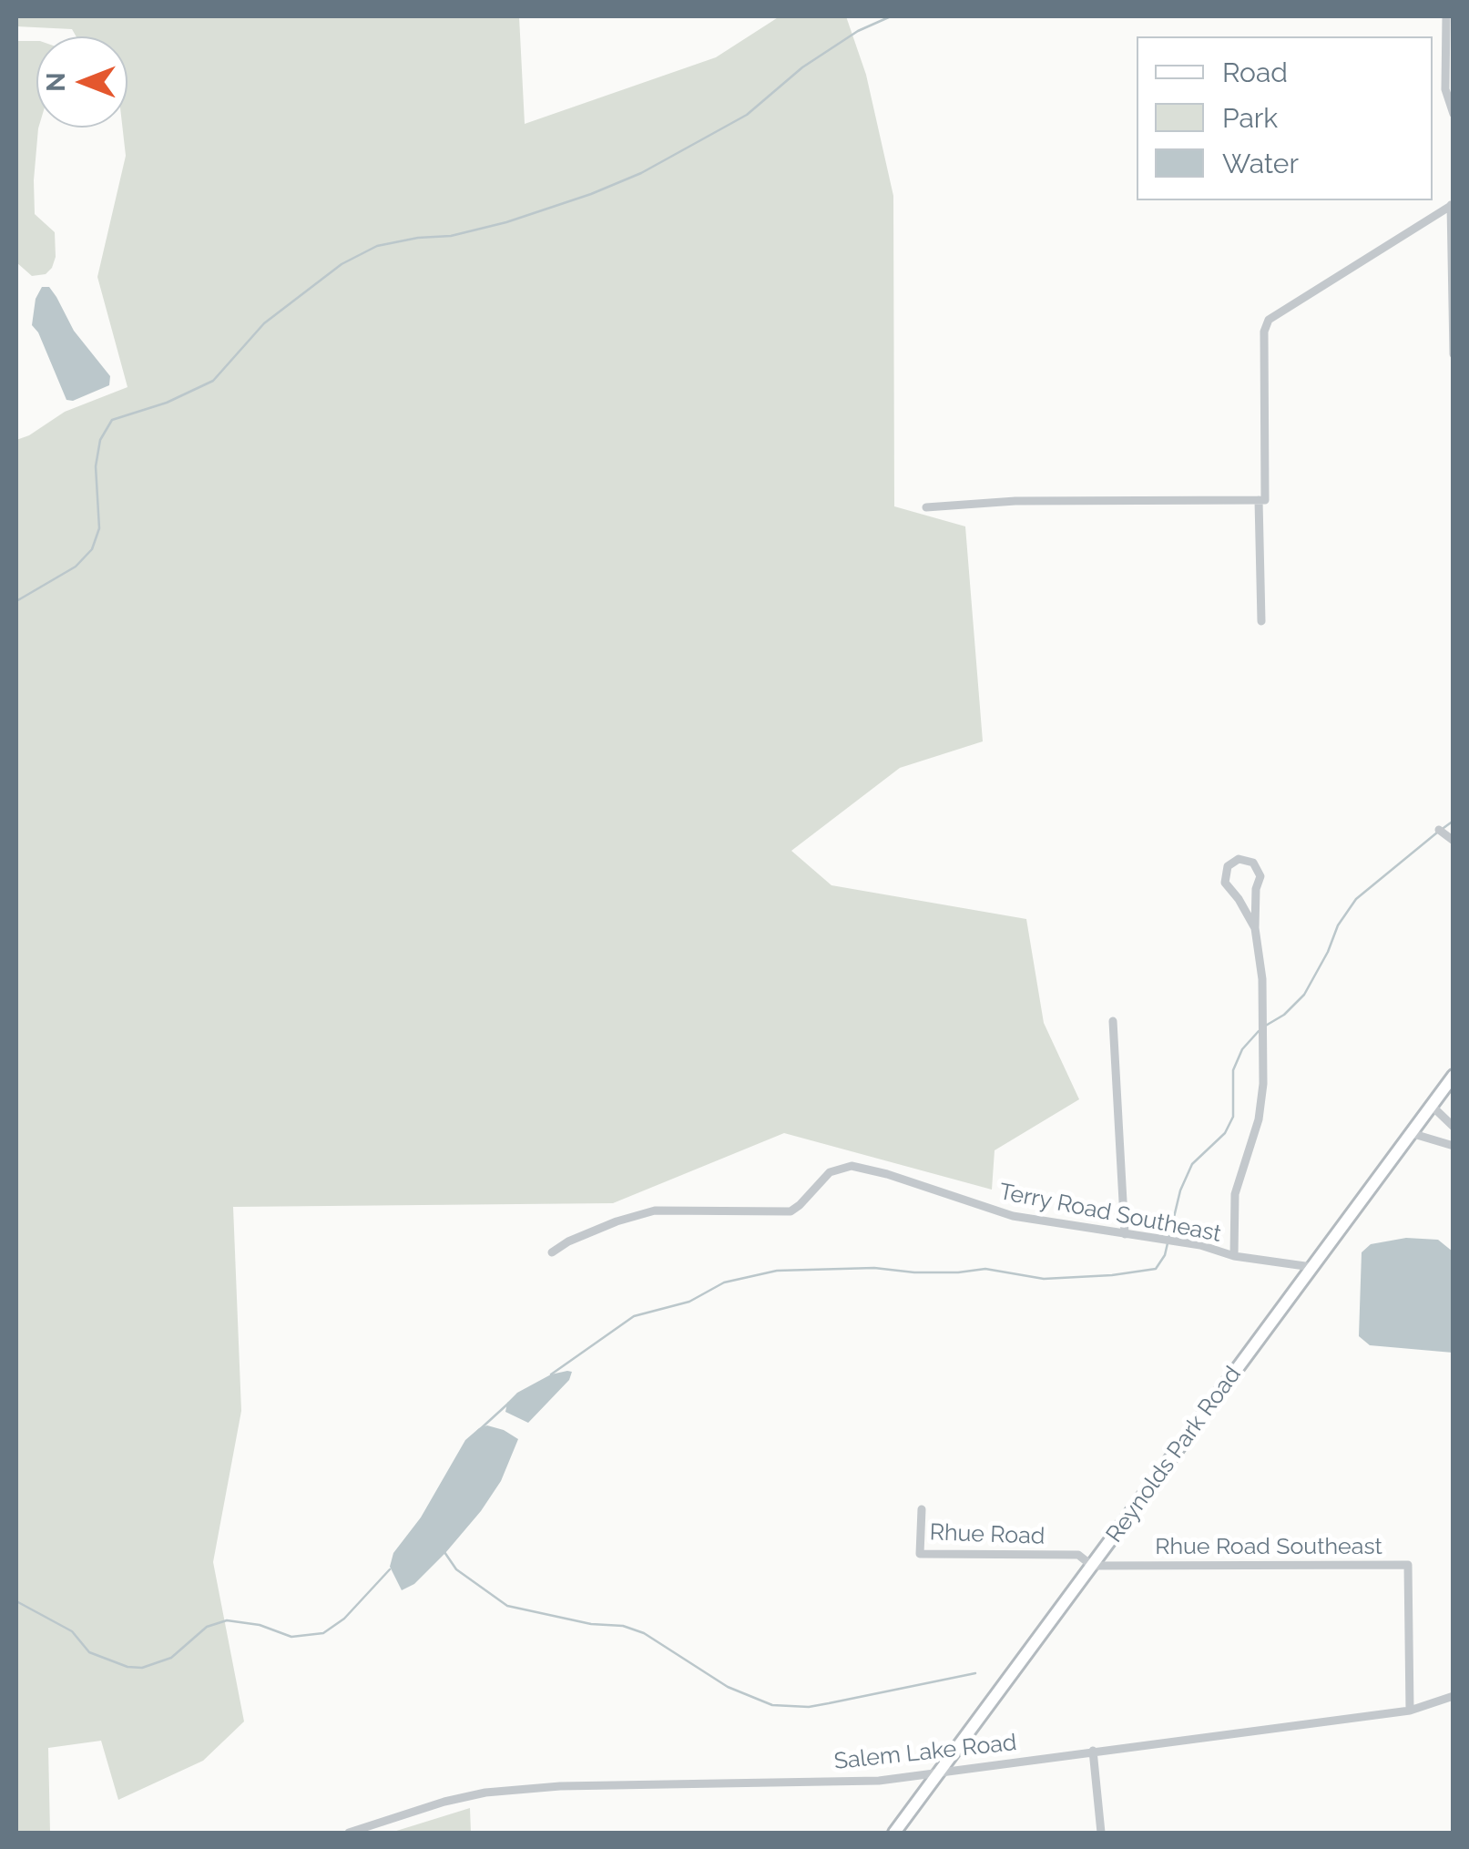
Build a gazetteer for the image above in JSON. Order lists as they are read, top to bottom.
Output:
{
  "streets": {
    "main road": ["Reynolds Park Road"],
    "street": [
      "Terry Road Southeast",
      "Rhue Road",
      "Rhue Road Southeast",
      "Salem Lake Road"
    ]
  },
  "crossings": [
    ["Terry Road Southeast", "Reynolds Park Road"],
    ["Reynolds Park Road", "Rhue Road"],
    ["Reynolds Park Road", "Rhue Road Southeast"],
    ["Reynolds Park Road", "Salem Lake Road"],
    ["Rhue Road", "Rhue Road Southeast"],
    ["Rhue Road Southeast", "Salem Lake Road"]
  ],
  "legend": ["Road", "Park", "Water"],
  "north": "left"
}
